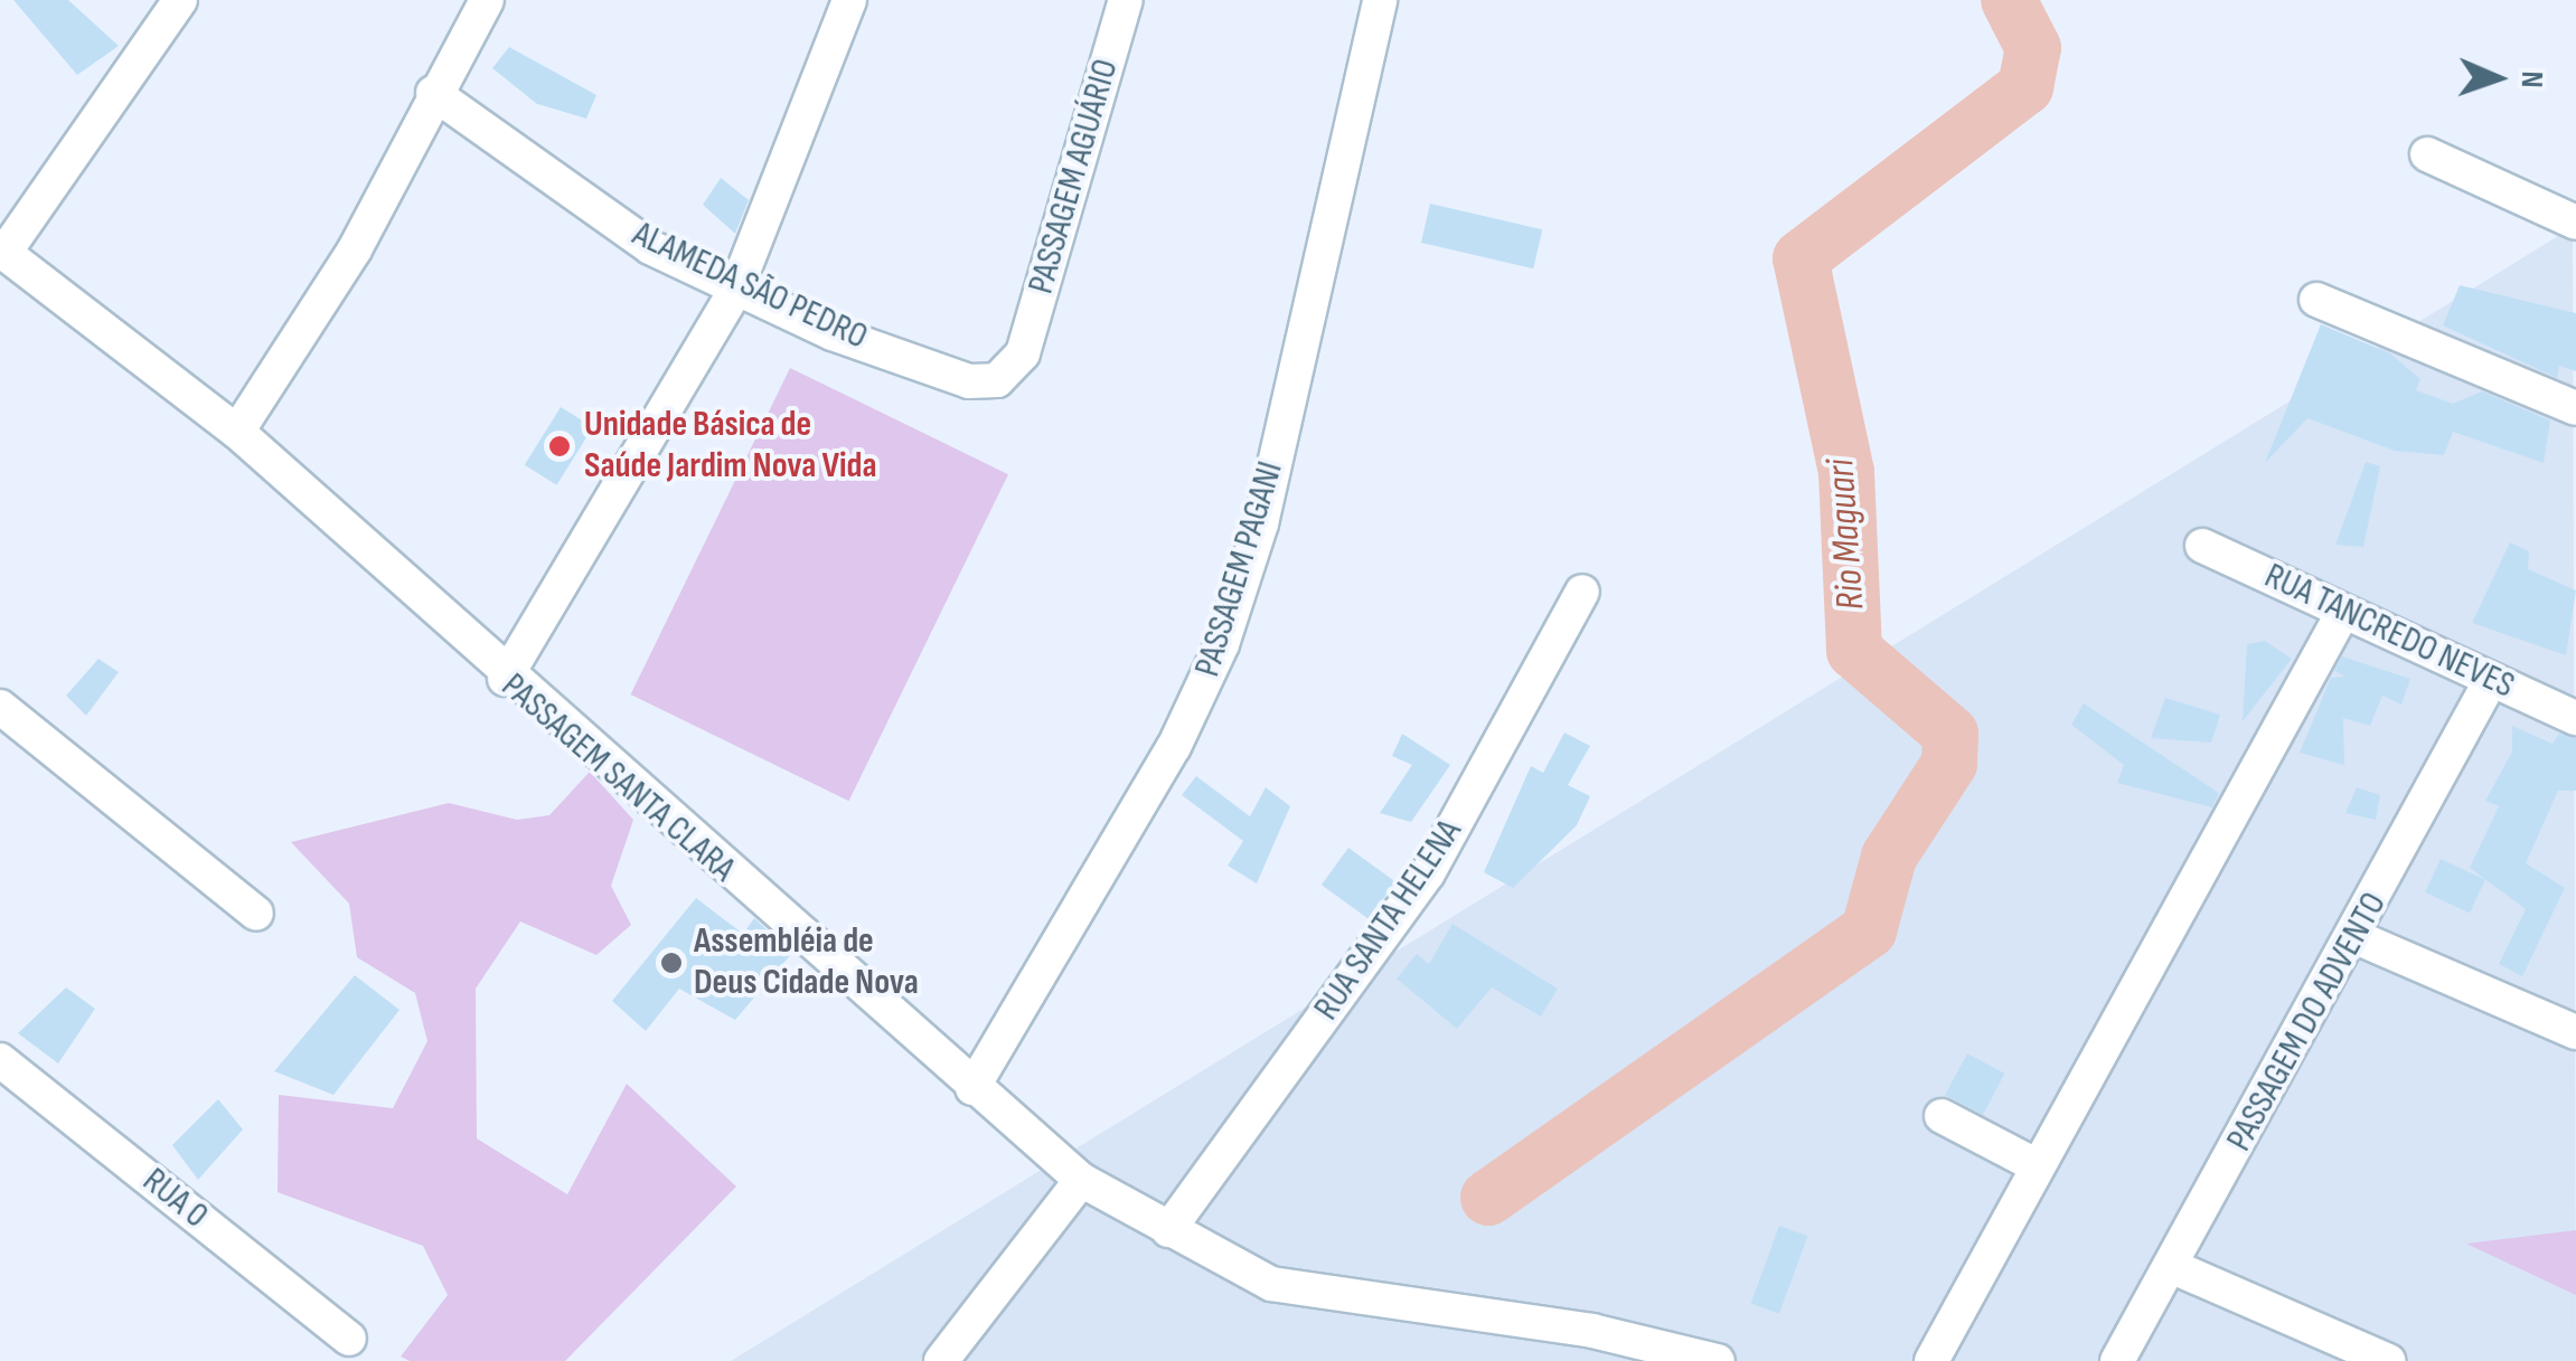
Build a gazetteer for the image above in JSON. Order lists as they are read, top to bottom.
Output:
{
  "streets": {
    "street": [
      "PASSAGEM AGUÁRIO",
      "ALAMEDA SÃO PEDRO",
      "PASSAGEM PAGANI",
      "RUA TANCREDO NEVES",
      "PASSAGEM SANTA CLARA",
      "RUA SANTA HELENA",
      "PASSAGEM DO ADVENTO",
      "RUA 0"
    ]
  },
  "crossings": [
    ["PASSAGEM AGUÁRIO", "ALAMEDA SÃO PEDRO"],
    ["PASSAGEM PAGANI", "PASSAGEM SANTA CLARA"],
    ["RUA TANCREDO NEVES", "PASSAGEM DO ADVENTO"],
    ["PASSAGEM SANTA CLARA", "RUA SANTA HELENA"]
  ],
  "water": ["Rio Maguari"],
  "places": ["Unidade Básica de Saúde Jardim Nova Vida", "Assembléia de Deus Cidade Nova"],
  "north": "right"
}
